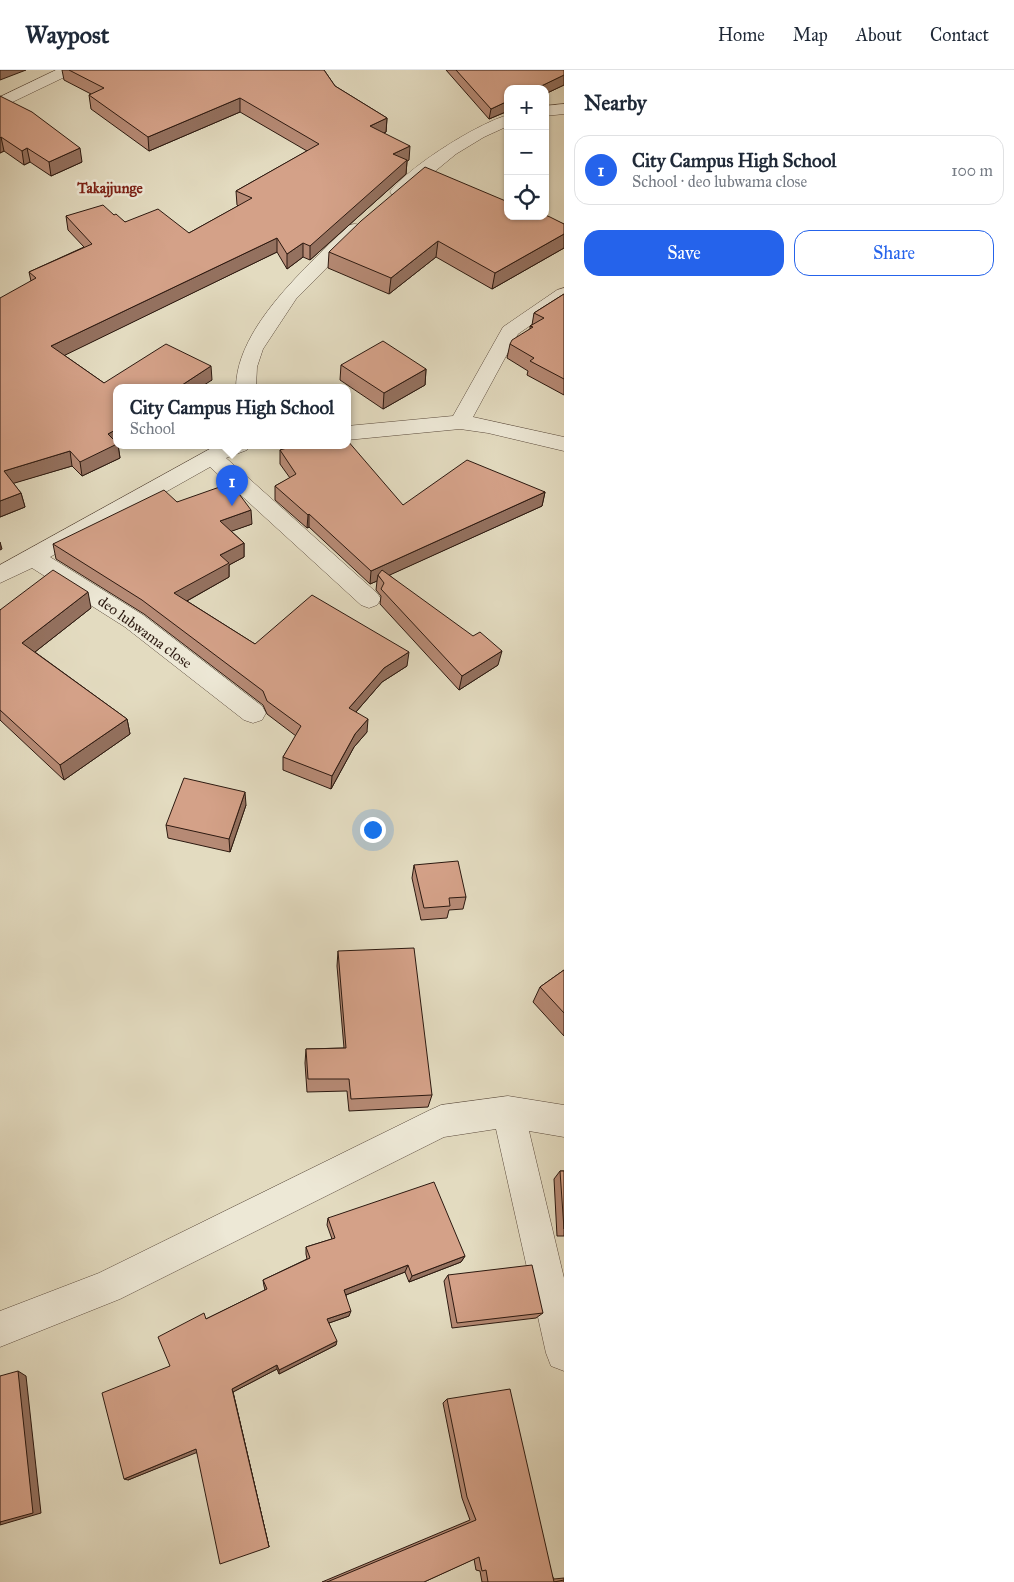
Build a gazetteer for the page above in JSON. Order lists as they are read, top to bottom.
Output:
{
  "streets": {
    "street": ["deo lubwama close"]
  },
  "districts": ["Takajjunge"],
  "page": {
    "header": "Waypost",
    "nav": [
      "Home",
      "Map",
      "About",
      "Contact"
    ],
    "heading": "Nearby",
    "map_buttons": ["+", "−"],
    "list": [
      {
        "mark": "1",
        "name": "City Campus High School",
        "note": "School · deo lubwama close",
        "value": "100 m"
      }
    ],
    "buttons": ["Save", "Share"],
    "popup": ["City Campus High School", "School"],
    "pins": "1"
  }
}
